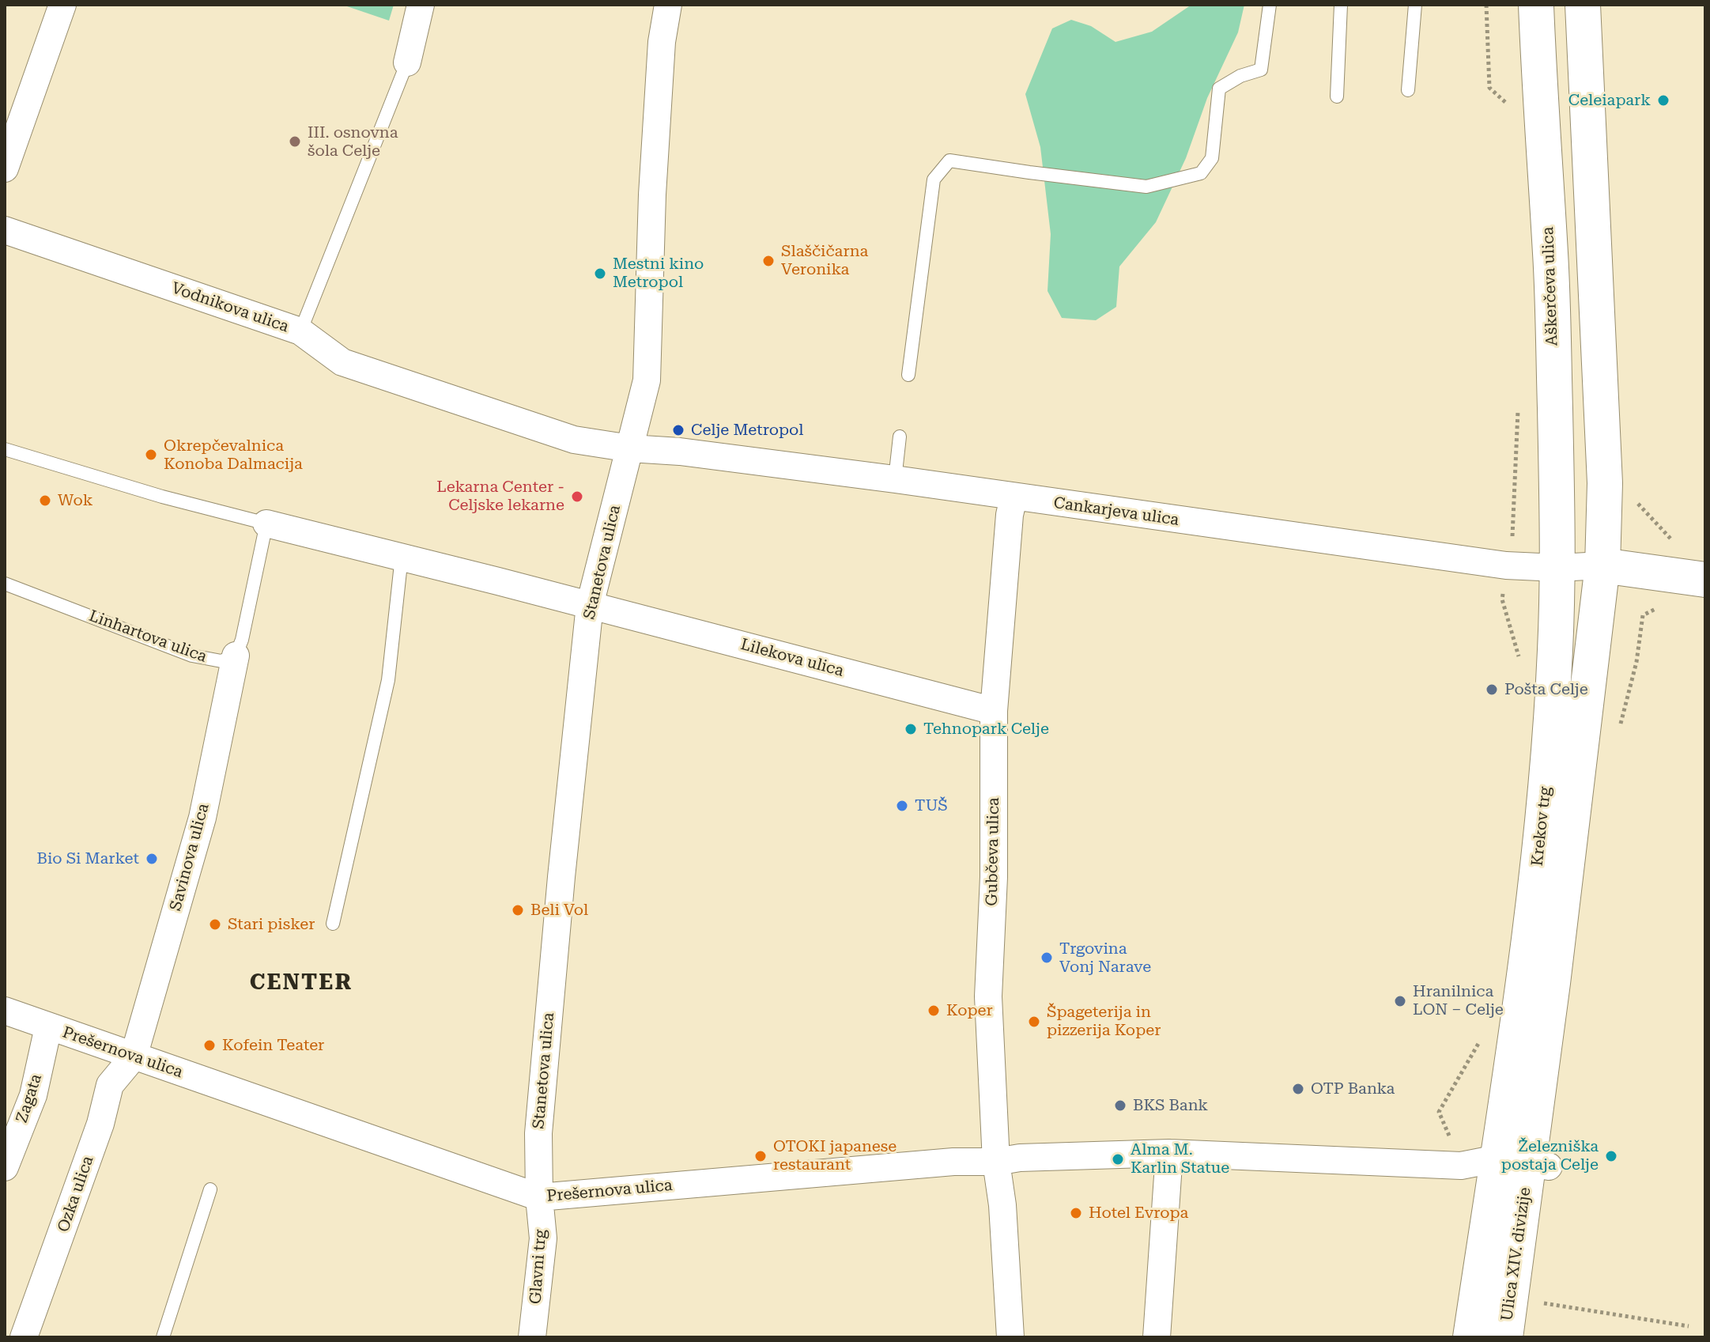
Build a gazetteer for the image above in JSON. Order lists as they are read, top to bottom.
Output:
{
  "streets": {
    "main road": ["Aškerčeva ulica", "Krekov trg", "Ulica XIV. divizije"],
    "street": [
      "Vodnikova ulica",
      "Cankarjeva ulica",
      "Stanetova ulica",
      "Lilekova ulica",
      "Gubčeva ulica",
      "Savinova ulica",
      "Prešernova ulica",
      "Zagata",
      "Ozka ulica",
      "Glavni trg"
    ],
    "lane": ["Linhartova ulica"]
  },
  "crossings": [
    ["Aškerčeva ulica", "Cankarjeva ulica"],
    ["Aškerčeva ulica", "Krekov trg"],
    ["Vodnikova ulica", "Cankarjeva ulica"],
    ["Vodnikova ulica", "Stanetova ulica"],
    ["Cankarjeva ulica", "Stanetova ulica"],
    ["Cankarjeva ulica", "Krekov trg"],
    ["Cankarjeva ulica", "Gubčeva ulica"],
    ["Stanetova ulica", "Lilekova ulica"],
    ["Stanetova ulica", "Prešernova ulica"],
    ["Stanetova ulica", "Glavni trg"],
    ["Linhartova ulica", "Savinova ulica"],
    ["Lilekova ulica", "Gubčeva ulica"],
    ["Krekov trg", "Ulica XIV. divizije"],
    ["Gubčeva ulica", "Prešernova ulica"],
    ["Savinova ulica", "Prešernova ulica"],
    ["Savinova ulica", "Ozka ulica"],
    ["Prešernova ulica", "Zagata"],
    ["Prešernova ulica", "Ozka ulica"],
    ["Prešernova ulica", "Glavni trg"]
  ],
  "districts": ["CENTER"],
  "places": [
    "Celeiapark",
    "III. osnovna šola Celje",
    "Slaščičarna Veronika",
    "Mestni kino Metropol",
    "Celje Metropol",
    "Okrepčevalnica Konoba Dalmacija",
    "Lekarna Center - Celjske lekarne",
    "Wok",
    "Pošta Celje",
    "Tehnopark Celje",
    "TUŠ",
    "Bio Si Market",
    "Beli Vol",
    "Stari pisker",
    "Trgovina Vonj Narave",
    "Hranilnica LON – Celje",
    "Koper",
    "Špageterija in pizzerija Koper",
    "Kofein Teater",
    "OTP Banka",
    "BKS Bank",
    "OTOKI japanese restaurant",
    "Železniška postaja Celje",
    "Alma M. Karlin Statue",
    "Hotel Evropa"
  ]
}
